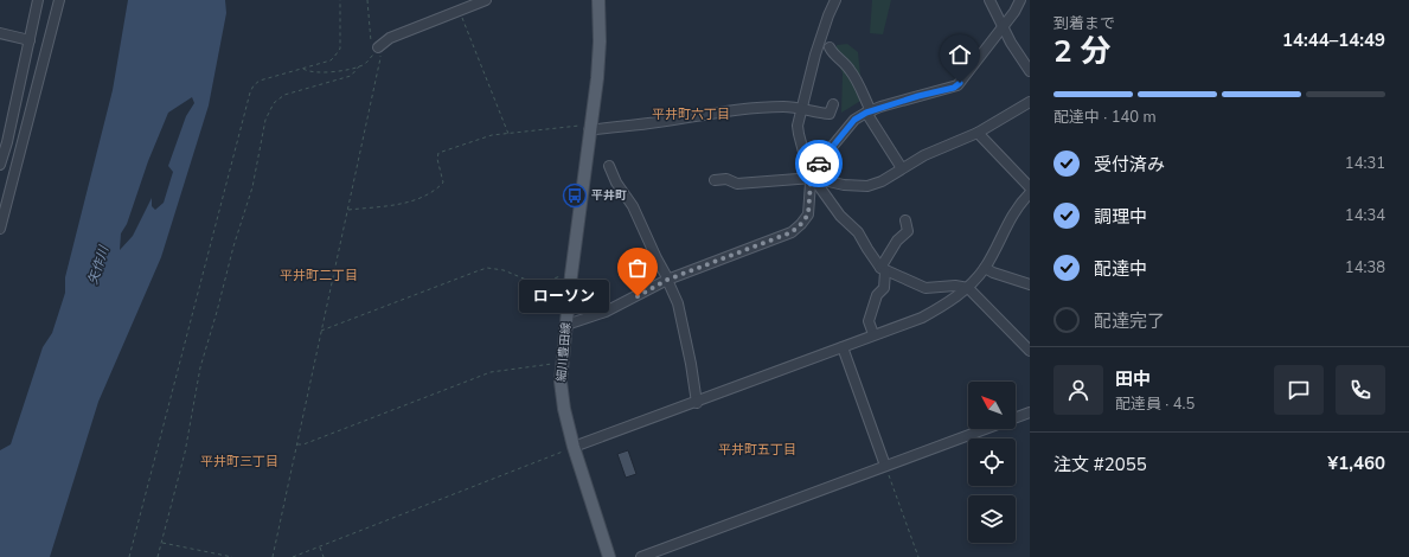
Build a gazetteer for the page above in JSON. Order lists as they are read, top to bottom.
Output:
{
  "streets": {
    "main road": ["細川豊田線"]
  },
  "districts": [
    "平井町六丁目",
    "平井町二丁目",
    "平井町五丁目",
    "平井町三丁目"
  ],
  "water": ["矢作川"],
  "places": {
    "bus stop": ["平井町"],
    "other": ["ローソン"]
  },
  "north": "top left",
  "page": {
    "heading": ["2 分", "到着まで", "14:44–14:49"],
    "panel": [
      "田中",
      "配達員 · 4.5",
      "注文 #2055",
      "¥1,460"
    ],
    "bar": "配達中 · 140 m",
    "list": [
      ["受付済み", "14:31"],
      ["調理中", "14:34"],
      ["配達中", "14:38"],
      "配達完了"
    ],
    "bubble": "ローソン"
  }
}
